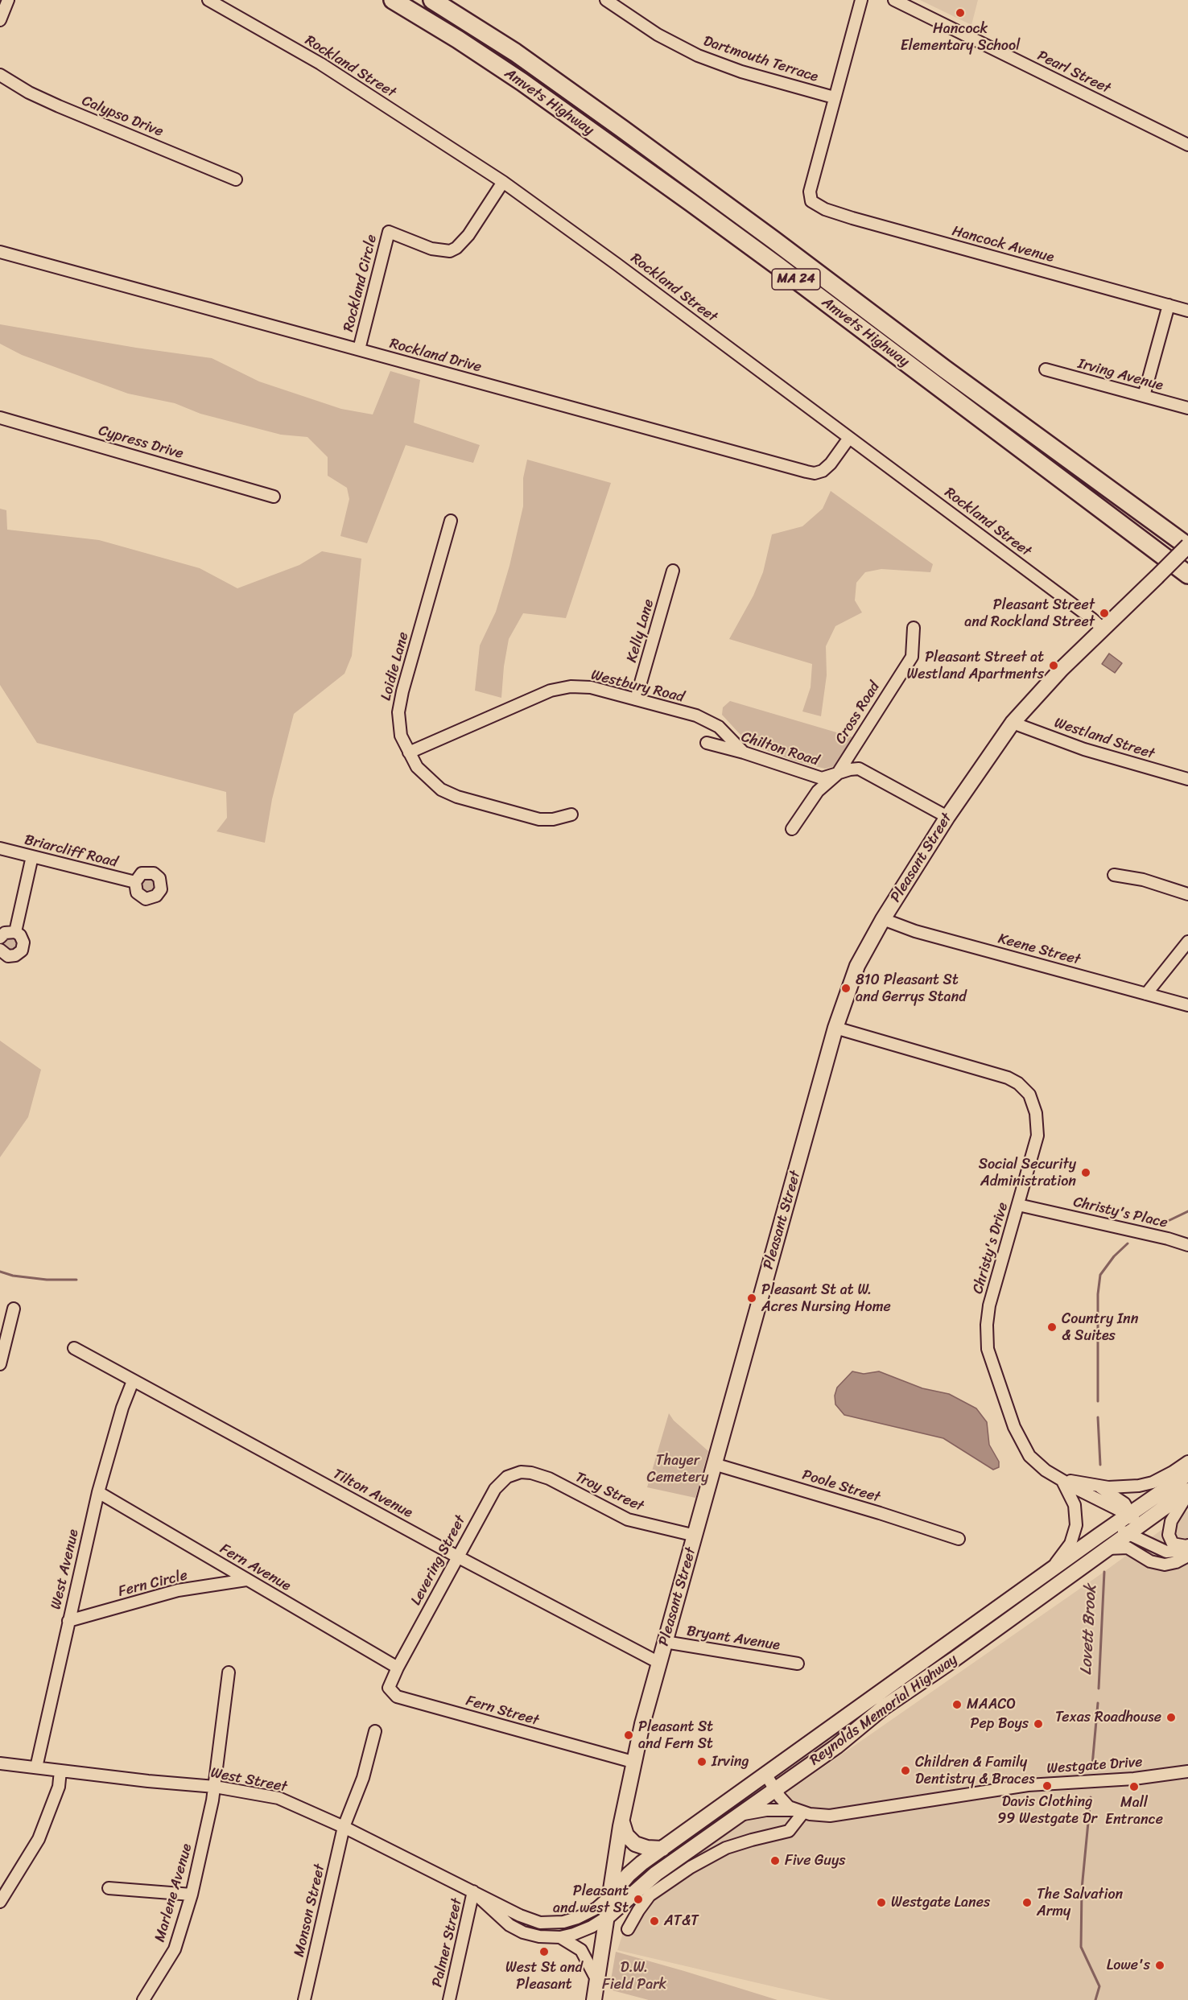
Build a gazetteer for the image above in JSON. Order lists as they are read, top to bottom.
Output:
{
  "streets": {
    "highway": ["Amvets Highway", "MA 24"],
    "main road": ["Pleasant Street", "Reynolds Memorial Highway"],
    "street": [
      "Dartmouth Terrace",
      "Rockland Street",
      "Pearl Street",
      "Calypso Drive",
      "Hancock Avenue",
      "Rockland Circle",
      "Rockland Drive",
      "Irving Avenue",
      "Cypress Drive",
      "Kelly Lane",
      "Loidie Lane",
      "Westbury Road",
      "Cross Road",
      "Westland Street",
      "Chilton Road",
      "Briarcliff Road",
      "Keene Street",
      "Christy's Place",
      "Christy's Drive",
      "Poole Street",
      "Troy Street",
      "Tilton Avenue",
      "Levering Street",
      "Fern Avenue",
      "West Avenue",
      "Fern Circle",
      "Bryant Avenue",
      "Fern Street",
      "Westgate Drive",
      "West Street",
      "Marlene Avenue",
      "Monson Street",
      "Palmer Street"
    ]
  },
  "crossings": [
    ["Dartmouth Terrace", "Hancock Avenue"],
    ["Rockland Street", "Rockland Circle"],
    ["Rockland Street", "Rockland Drive"],
    ["Rockland Street", "Pleasant Street"],
    ["Amvets Highway", "Pleasant Street"],
    ["Rockland Circle", "Rockland Drive"],
    ["Kelly Lane", "Westbury Road"],
    ["Loidie Lane", "Westbury Road"],
    ["Westbury Road", "Chilton Road"],
    ["Cross Road", "Chilton Road"],
    ["Westland Street", "Pleasant Street"],
    ["Chilton Road", "Pleasant Street"],
    ["Pleasant Street", "Keene Street"],
    ["Pleasant Street", "Christy's Drive"],
    ["Pleasant Street", "Poole Street"],
    ["Pleasant Street", "Troy Street"],
    ["Pleasant Street", "Tilton Avenue"],
    ["Pleasant Street", "Bryant Avenue"],
    ["Pleasant Street", "Reynolds Memorial Highway"],
    ["Pleasant Street", "Fern Street"],
    ["Pleasant Street", "West Street"],
    ["Christy's Place", "Christy's Drive"],
    ["Christy's Drive", "Reynolds Memorial Highway"],
    ["Troy Street", "Levering Street"],
    ["Tilton Avenue", "Levering Street"],
    ["Tilton Avenue", "West Avenue"],
    ["Levering Street", "Fern Avenue"],
    ["Levering Street", "Fern Street"],
    ["Fern Avenue", "West Avenue"],
    ["Fern Avenue", "Fern Circle"],
    ["Fern Avenue", "Fern Street"],
    ["West Avenue", "Fern Circle"],
    ["West Avenue", "West Street"],
    ["Reynolds Memorial Highway", "Westgate Drive"],
    ["Reynolds Memorial Highway", "West Street"],
    ["West Street", "Marlene Avenue"],
    ["West Street", "Monson Street"],
    ["West Street", "Palmer Street"]
  ],
  "water": ["Lovett Brook"],
  "parks": ["Thayer Cemetery", "D.W. Field Park"],
  "places": [
    "Hancock Elementary School",
    "Pleasant Street and Rockland Street",
    "Pleasant Street at Westland Apartments",
    "810 Pleasant St and Gerrys Stand",
    "Social Security Administration",
    "Pleasant St at W. Acres Nursing Home",
    "Country Inn & Suites",
    "MAACO",
    "Texas Roadhouse",
    "Pep Boys",
    "Pleasant St and Fern St",
    "Irving",
    "Children & Family Dentistry & Braces",
    "Davis Clothing 99 Westgate Dr",
    "Mall Entrance",
    "Five Guys",
    "Pleasant and west St",
    "Westgate Lanes",
    "The Salvation Army",
    "AT&T",
    "West St and Pleasant",
    "Lowe's"
  ]
}
